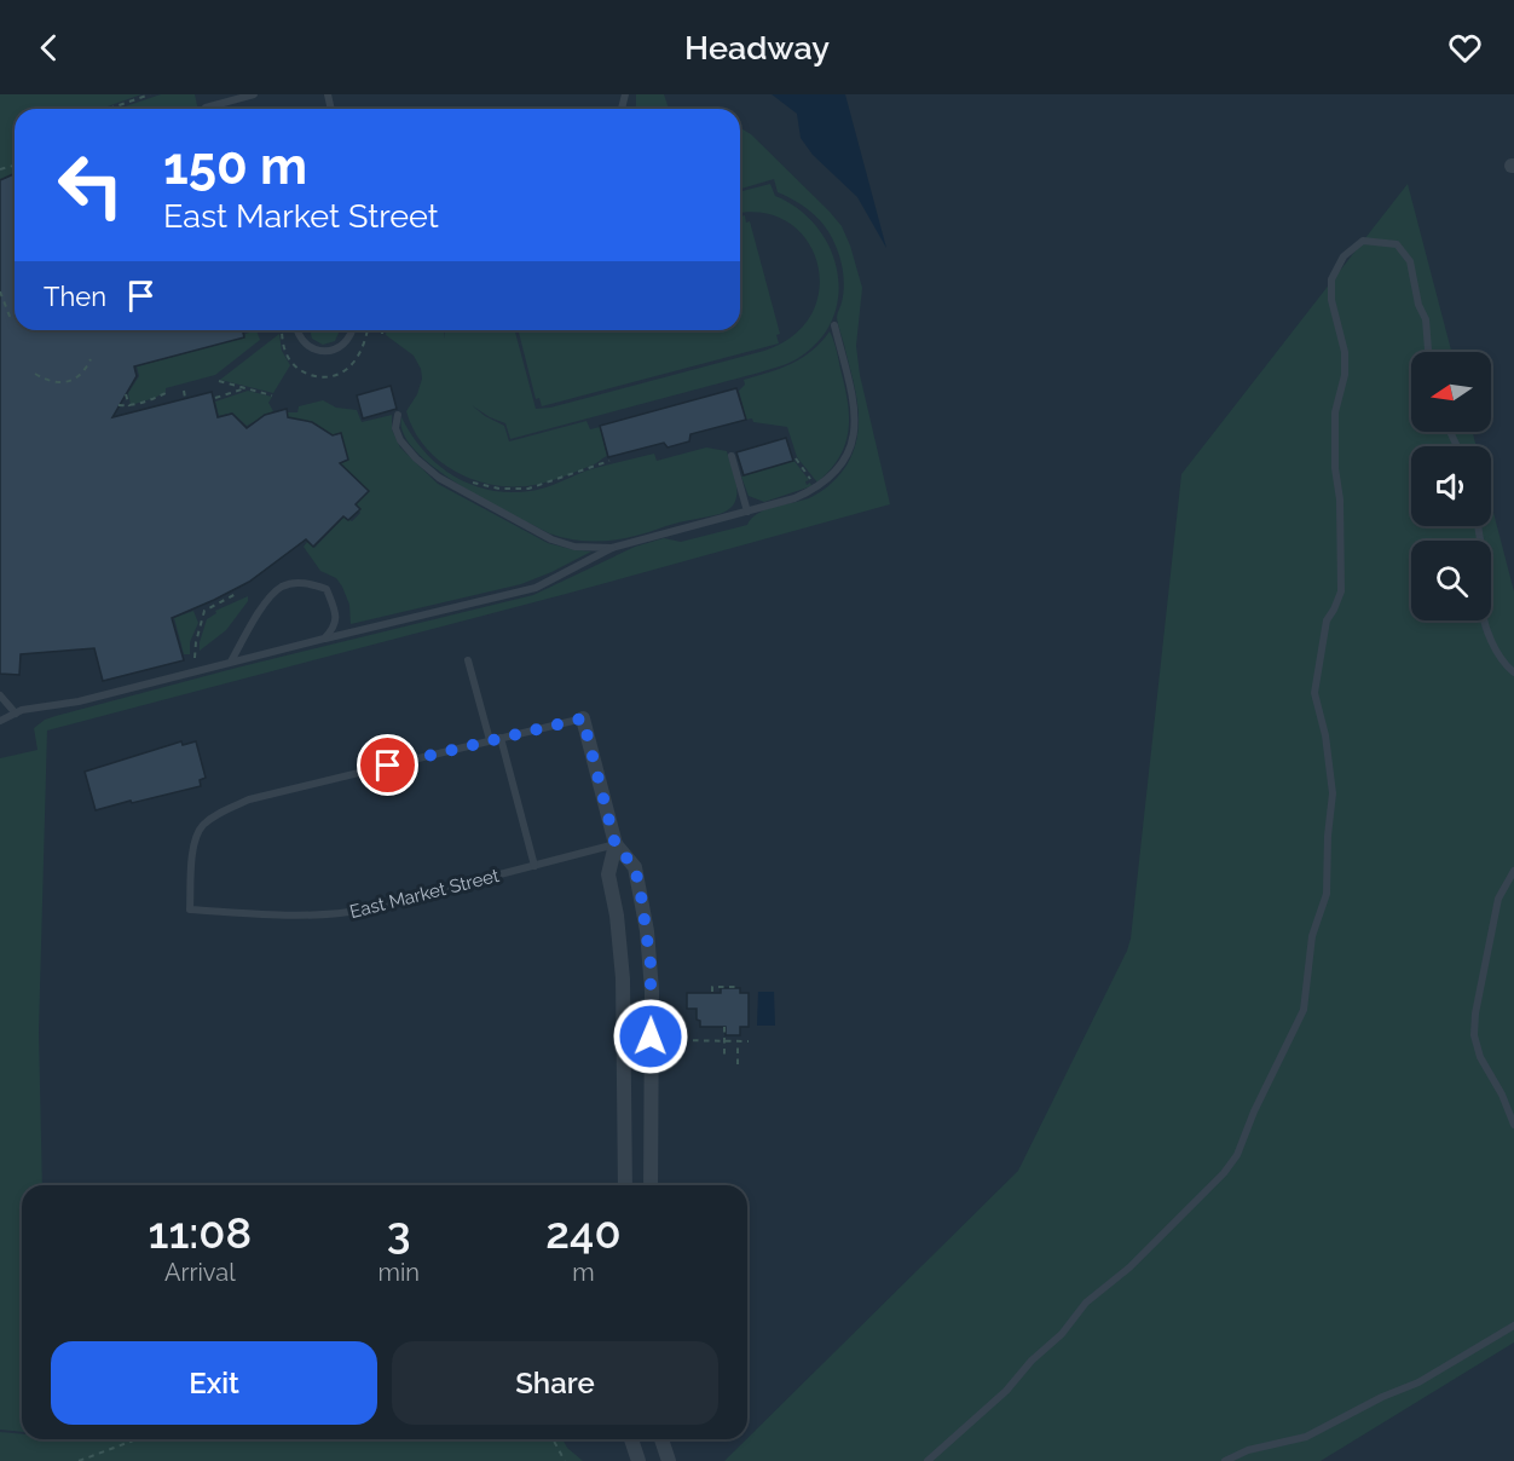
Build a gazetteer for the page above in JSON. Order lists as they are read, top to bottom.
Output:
{
  "streets": {
    "street": ["East Market Street"]
  },
  "north": "left",
  "page": {
    "header": "Headway",
    "turn": ["150 m", "East Market Street"],
    "then": "Then",
    "eta": [
      "11:08",
      "Arrival",
      "3",
      "min",
      "240",
      "m"
    ],
    "buttons": ["Exit", "Share"]
  }
}
